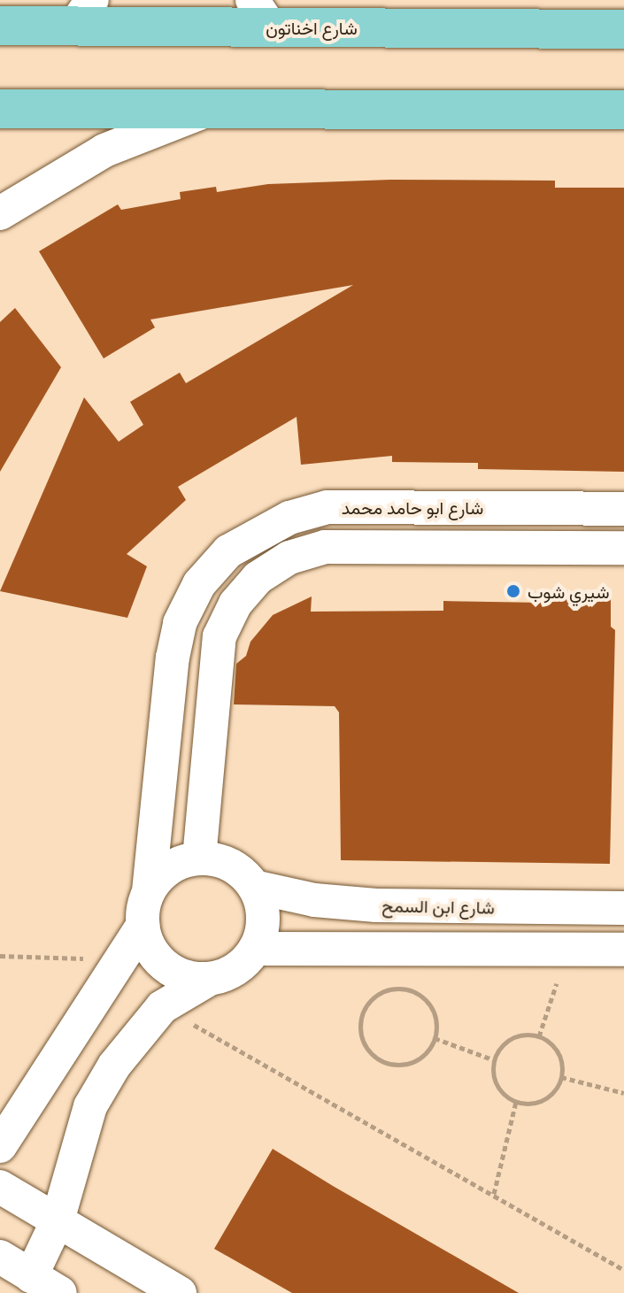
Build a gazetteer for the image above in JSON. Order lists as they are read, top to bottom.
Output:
{
  "streets": {
    "main road": ["شارع اخناتون"],
    "street": ["شارع ابو حامد محمد", "شارع ابن السمح"]
  },
  "crossings": [
    ["شارع ابو حامد محمد", "شارع ابن السمح"]
  ],
  "places": ["شيري شوب"]
}
